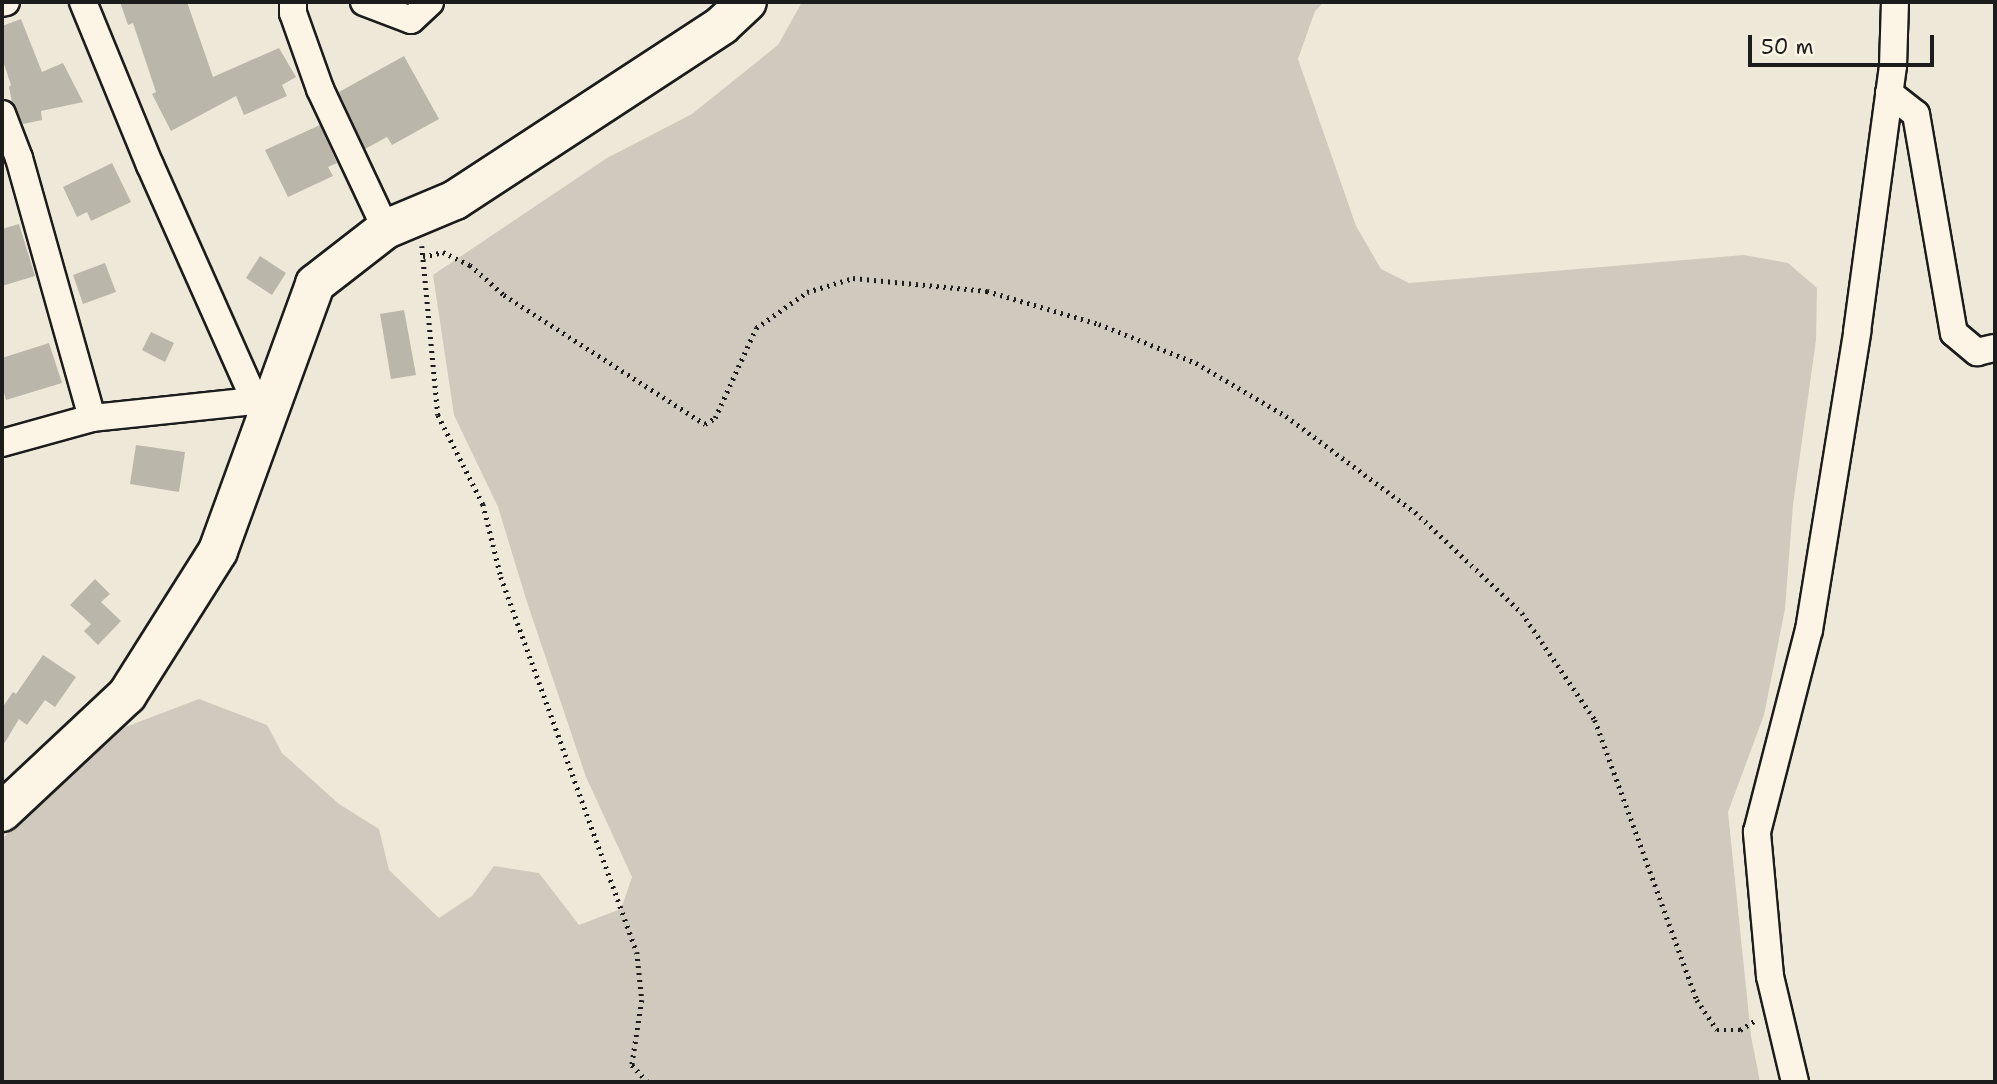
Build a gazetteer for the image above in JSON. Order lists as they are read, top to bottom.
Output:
{
  "scale_bar": "50 m"
}
